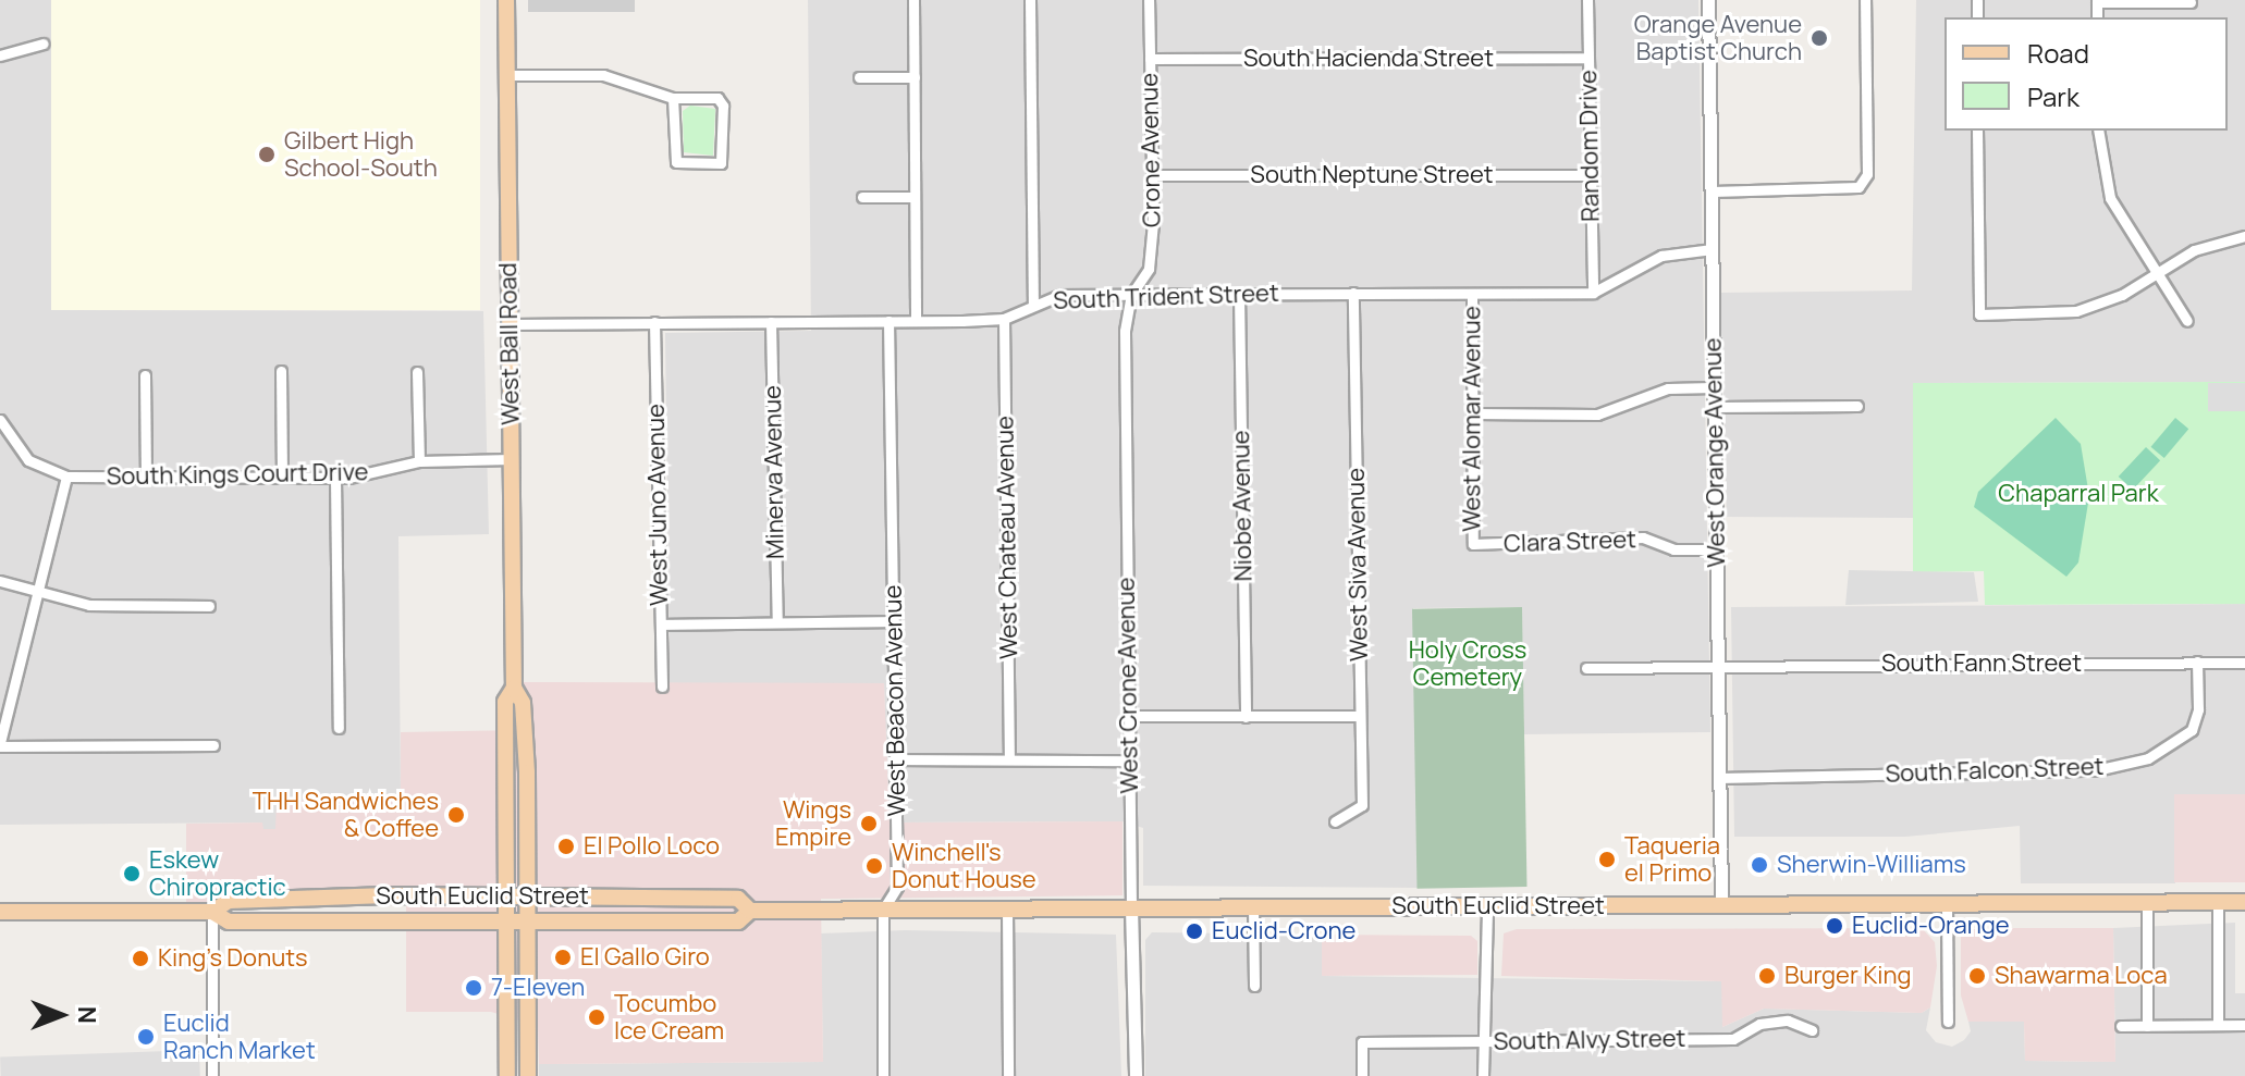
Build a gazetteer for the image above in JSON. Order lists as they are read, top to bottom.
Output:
{
  "streets": {
    "main road": ["West Ball Road", "South Euclid Street"],
    "street": [
      "South Hacienda Street",
      "Random Drive",
      "Crone Avenue",
      "South Neptune Street",
      "South Trident Street",
      "West Alomar Avenue",
      "West Orange Avenue",
      "Minerva Avenue",
      "South Kings Court Drive",
      "West Juno Avenue",
      "Niobe Avenue",
      "West Chateau Avenue",
      "Clara Street",
      "West Siva Avenue",
      "South Fann Street",
      "West Crone Avenue",
      "West Beacon Avenue",
      "South Falcon Street",
      "South Alvy Street"
    ]
  },
  "crossings": [
    ["South Hacienda Street", "Random Drive"],
    ["South Hacienda Street", "Crone Avenue"],
    ["Random Drive", "South Neptune Street"],
    ["Random Drive", "South Trident Street"],
    ["Crone Avenue", "South Neptune Street"],
    ["Crone Avenue", "South Trident Street"],
    ["Crone Avenue", "West Crone Avenue"],
    ["South Trident Street", "West Ball Road"],
    ["South Trident Street", "West Alomar Avenue"],
    ["South Trident Street", "West Orange Avenue"],
    ["South Trident Street", "Minerva Avenue"],
    ["South Trident Street", "West Juno Avenue"],
    ["South Trident Street", "Niobe Avenue"],
    ["South Trident Street", "West Chateau Avenue"],
    ["South Trident Street", "West Siva Avenue"],
    ["South Trident Street", "West Crone Avenue"],
    ["South Trident Street", "West Beacon Avenue"],
    ["West Ball Road", "South Kings Court Drive"],
    ["West Ball Road", "South Euclid Street"],
    ["West Alomar Avenue", "Clara Street"],
    ["West Orange Avenue", "Clara Street"],
    ["West Orange Avenue", "South Fann Street"],
    ["West Orange Avenue", "South Falcon Street"],
    ["West Orange Avenue", "South Euclid Street"],
    ["South Fann Street", "South Falcon Street"],
    ["West Crone Avenue", "South Euclid Street"],
    ["West Beacon Avenue", "South Euclid Street"]
  ],
  "parks": ["Chaparral Park", "Holy Cross Cemetery"],
  "places": [
    "Orange Avenue Baptist Church",
    "Gilbert High School-South",
    "THH Sandwiches & Coffee",
    "Wings Empire",
    "El Pollo Loco",
    "Taqueria el Primo",
    "Sherwin-Williams",
    "Winchell's Donut House",
    "Eskew Chiropractic",
    "Euclid-Orange",
    "Euclid-Crone",
    "El Gallo Giro",
    "King's Donuts",
    "Burger King",
    "Shawarma Loca",
    "7-Eleven",
    "Tocumbo Ice Cream",
    "Euclid Ranch Market"
  ],
  "legend": ["Road", "Park"],
  "north": "right"
}
